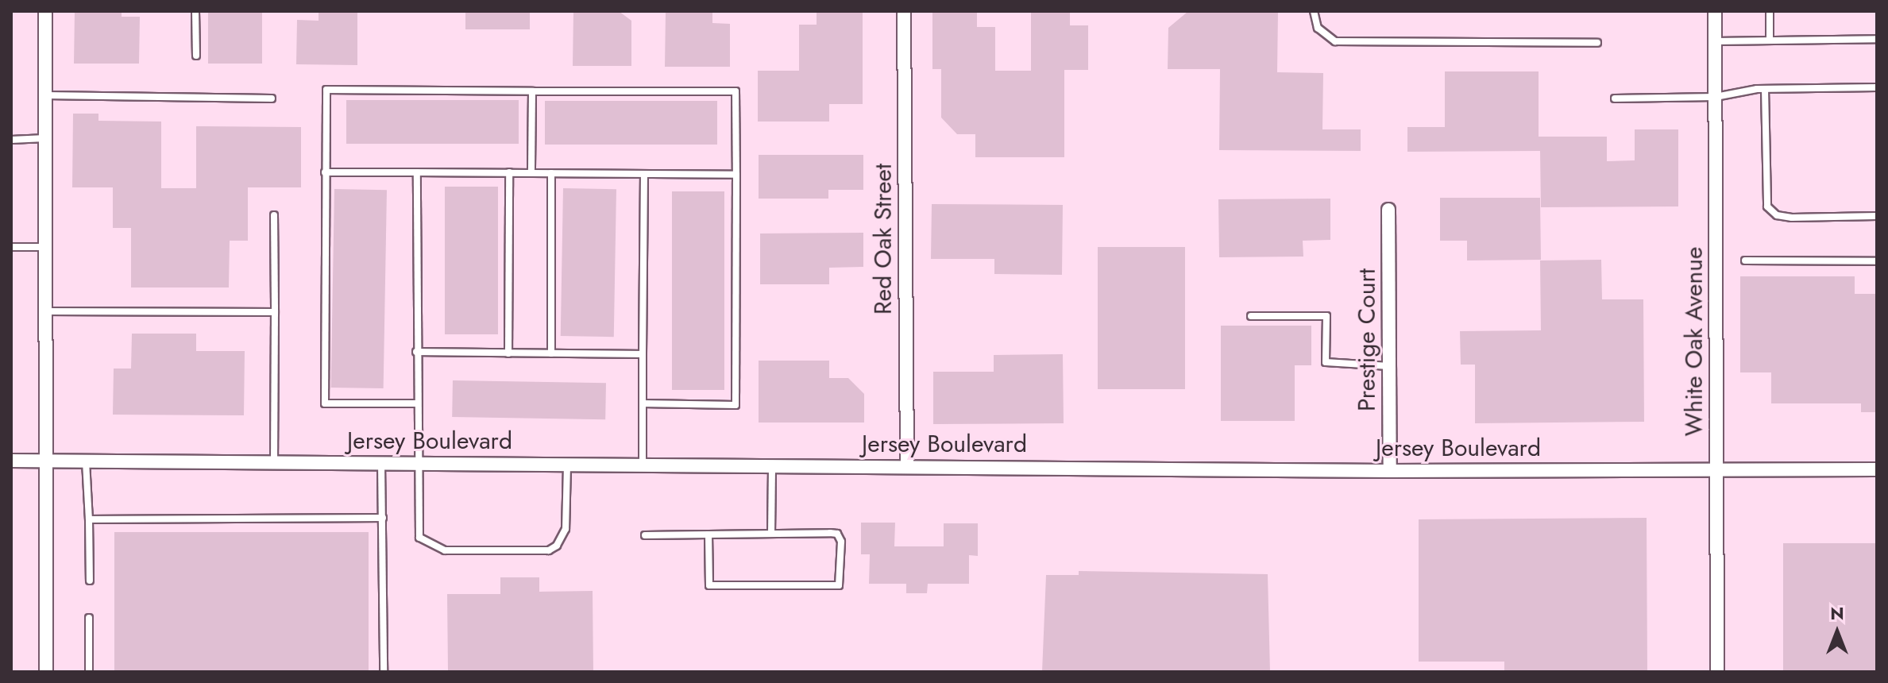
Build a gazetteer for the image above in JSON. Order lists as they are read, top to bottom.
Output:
{
  "streets": {
    "street": [
      "Red Oak Street",
      "Prestige Court",
      "White Oak Avenue",
      "Jersey Boulevard"
    ]
  },
  "crossings": [
    ["Red Oak Street", "Jersey Boulevard"],
    ["Prestige Court", "Jersey Boulevard"],
    ["White Oak Avenue", "Jersey Boulevard"]
  ],
  "north": "top"
}
